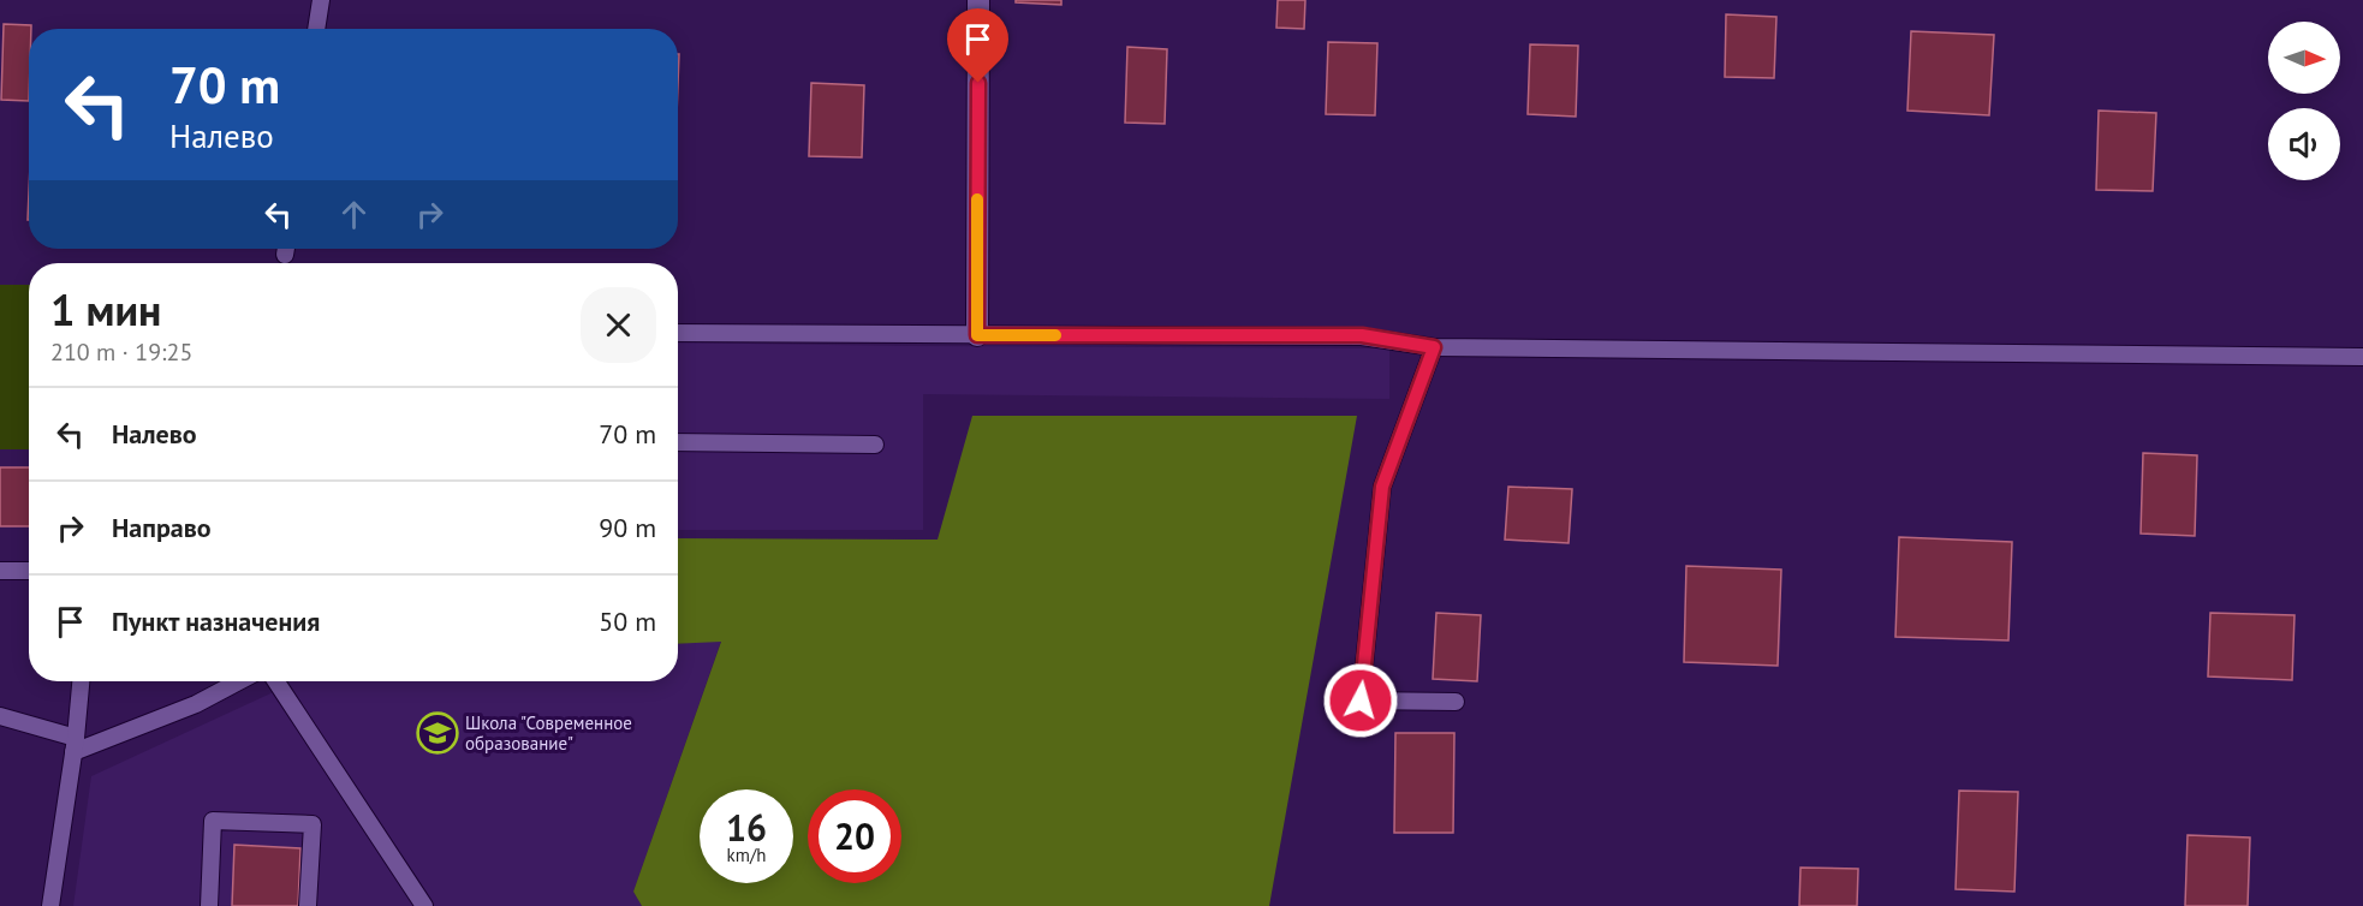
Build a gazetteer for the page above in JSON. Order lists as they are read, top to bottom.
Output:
{
  "places": {
    "school or university": ["Школа \"Современное образование\""]
  },
  "north": "right",
  "page": {
    "turn": ["70 m", "Налево"],
    "heading": ["1 мин", "210 m · 19:25"],
    "list": [
      {
        "name": "Налево",
        "value": "70 m"
      },
      {
        "name": "Направо",
        "value": "90 m"
      },
      {
        "name": "Пункт назначения",
        "value": "50 m"
      }
    ],
    "speed": "16 km/h",
    "limit": "20"
  }
}
